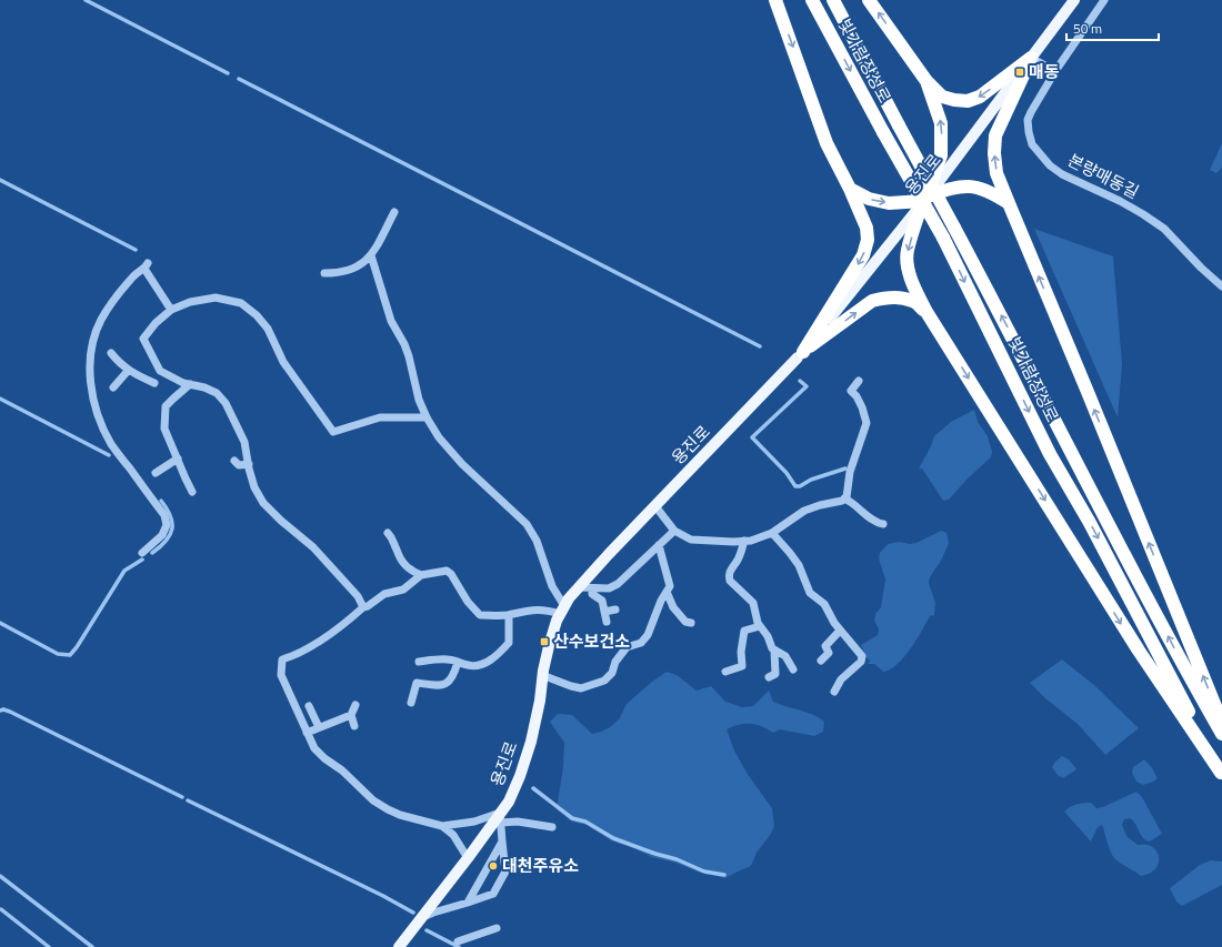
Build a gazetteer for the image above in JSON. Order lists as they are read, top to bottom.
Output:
{
  "streets": {
    "highway": ["빛가람장성로"],
    "main road": ["용진로"],
    "street": ["본량매동길"]
  },
  "places": {
    "transit": ["매동", "산수보건소"],
    "other": ["대천주유소"]
  },
  "scale_bar": "50 m"
}
